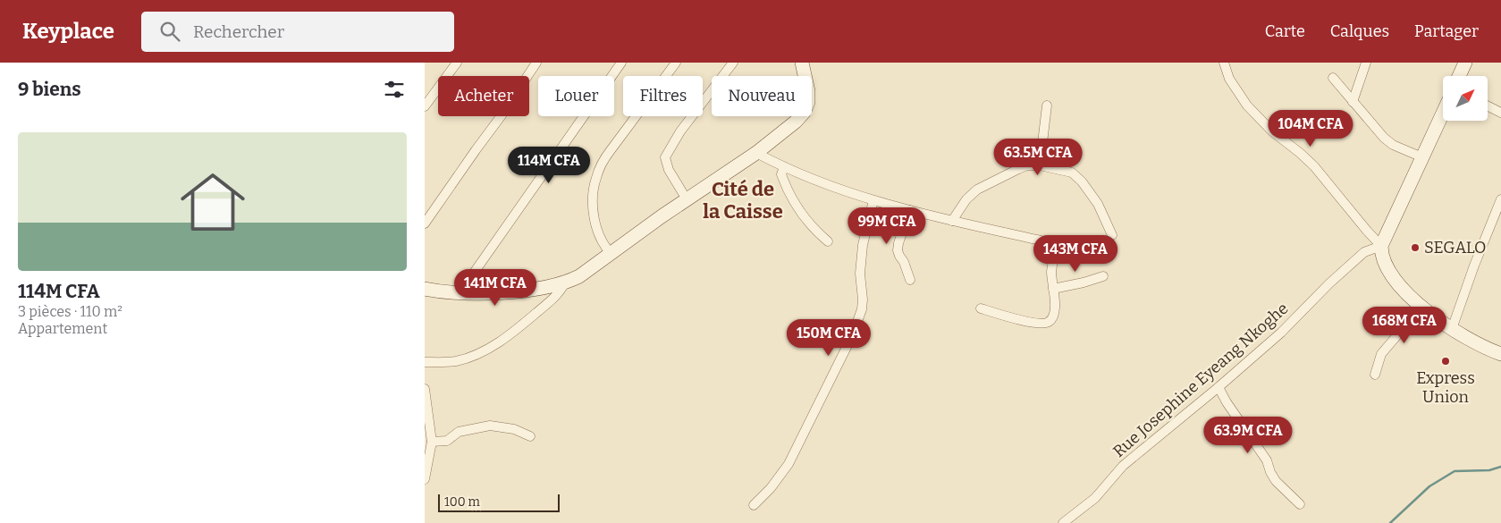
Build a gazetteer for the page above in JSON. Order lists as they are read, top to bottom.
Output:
{
  "streets": {
    "street": ["Rue Josephine Eyeang Nkoghe"]
  },
  "districts": ["Cité de la Caisse"],
  "places": ["SEGALO", "Express Union"],
  "scale_bar": "100 m",
  "north": "top right",
  "page": {
    "header": "Keyplace",
    "search": "Rechercher",
    "nav": ["Carte", "Calques", "Partager"],
    "heading": "9 biens",
    "chip": [
      "Acheter",
      "Louer",
      "Filtres",
      "Nouveau"
    ],
    "price": [
      "104M CFA",
      "63.5M CFA",
      "114M CFA",
      "99M CFA",
      "143M CFA",
      "141M CFA",
      "168M CFA",
      "150M CFA",
      "63.9M CFA"
    ],
    "list": [
      {
        "name": "114M CFA",
        "note": "3 pièces · 110 m² · Appartement"
      }
    ],
    "scale": "100 m"
  }
}
